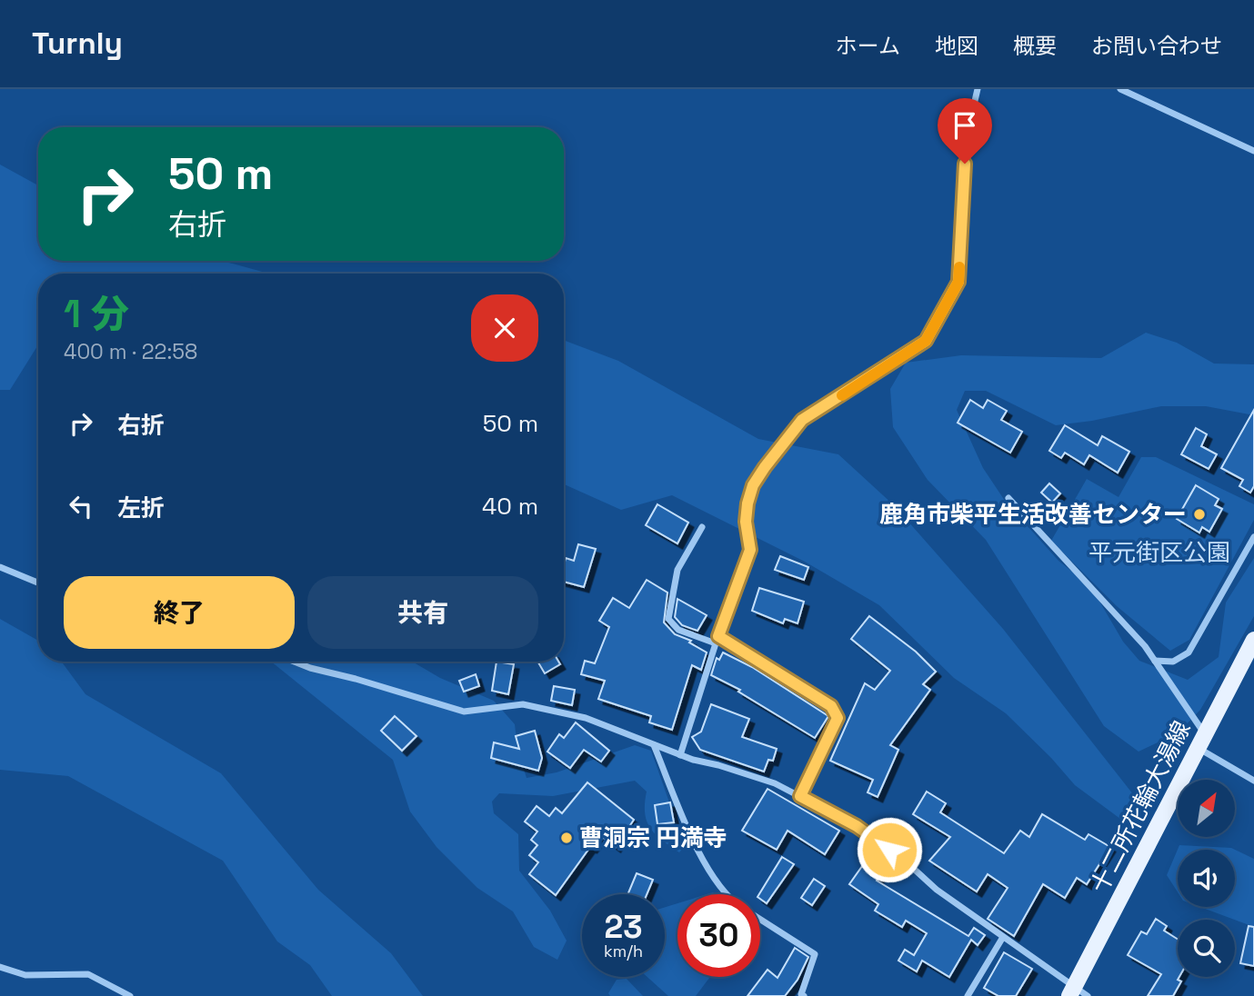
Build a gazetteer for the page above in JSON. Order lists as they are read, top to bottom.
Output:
{
  "streets": {
    "main road": ["十二所花輪大湯線"]
  },
  "parks": ["平元街区公園"],
  "places": ["鹿角市柴平生活改善センター", "曹洞宗 円満寺"],
  "north": "top right",
  "page": {
    "header": "Turnly",
    "nav": [
      "ホーム",
      "地図",
      "概要",
      "お問い合わせ"
    ],
    "turn": ["50 m", "右折"],
    "heading": ["1 分", "400 m · 22:58"],
    "list": [
      {
        "name": "右折",
        "value": "50 m"
      },
      {
        "name": "左折",
        "value": "40 m"
      }
    ],
    "buttons": ["終了", "共有"],
    "speed": "23 km/h",
    "limit": "30"
  }
}
